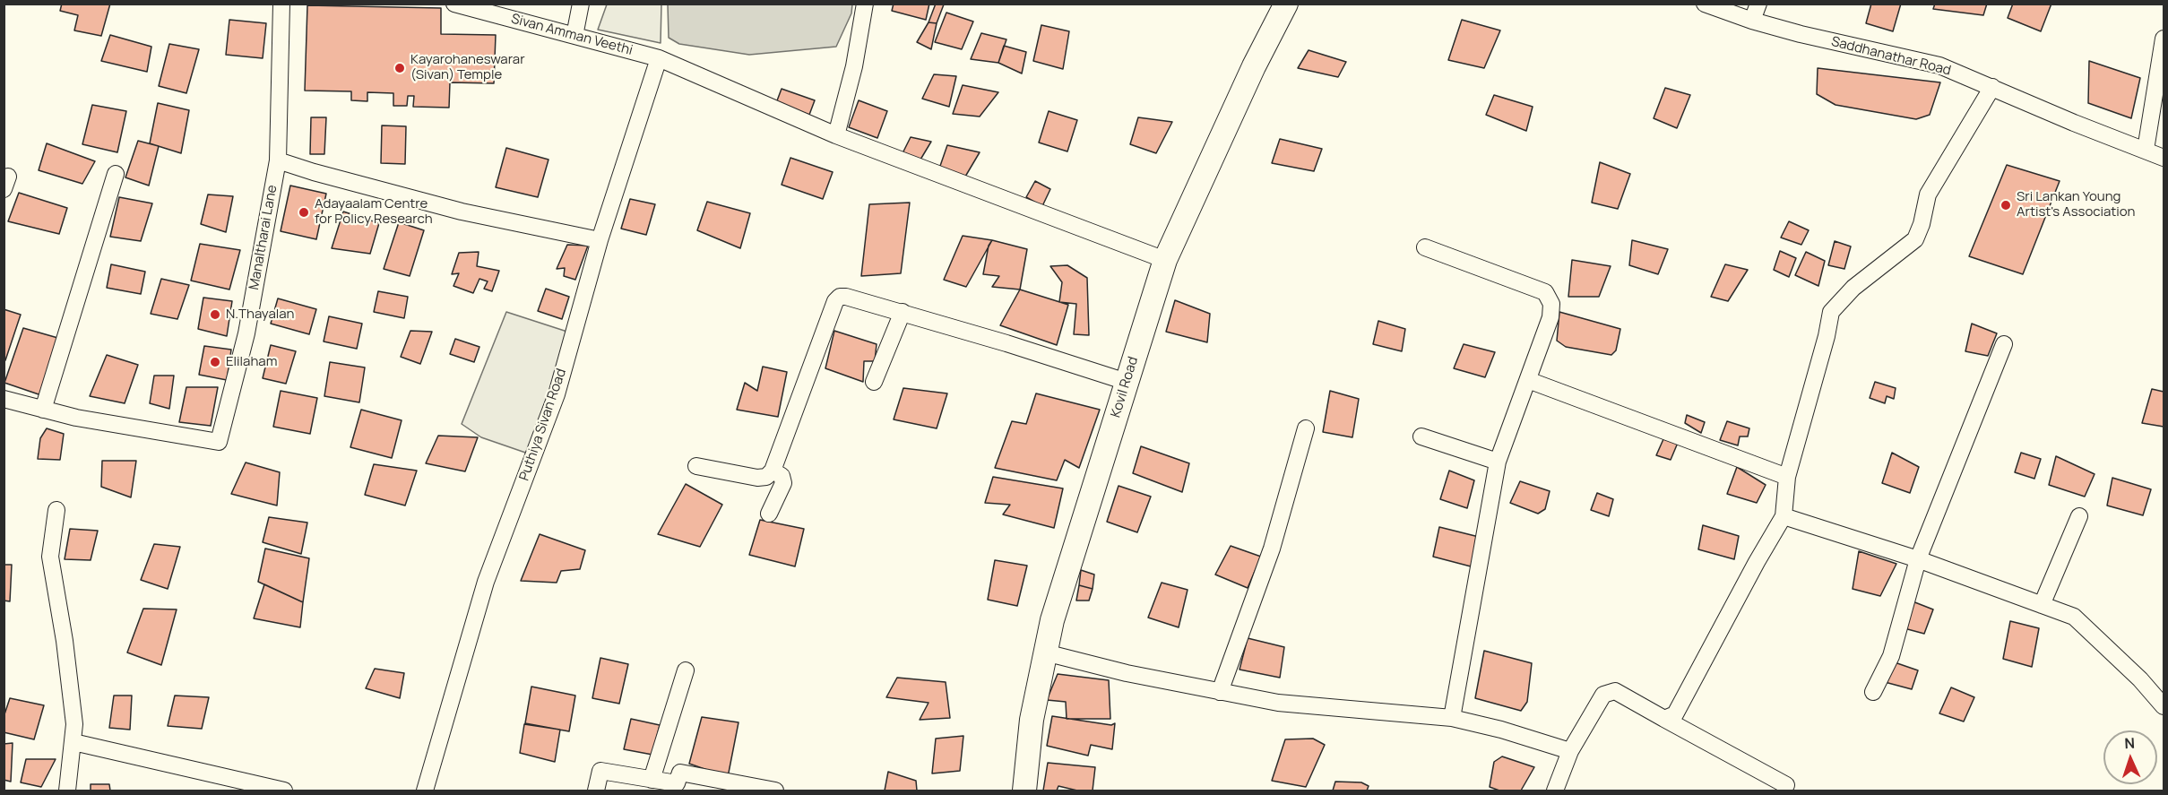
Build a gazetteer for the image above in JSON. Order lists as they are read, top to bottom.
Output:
{
  "streets": {
    "street": [
      "Sivan Amman Veethi",
      "Saddhanathar Road",
      "Manaltharai Lane",
      "Kovil Road",
      "Puthiya Sivan Road"
    ]
  },
  "crossings": [
    ["Sivan Amman Veethi", "Kovil Road"],
    ["Sivan Amman Veethi", "Puthiya Sivan Road"]
  ],
  "places": [
    "Kayarohaneswarar (Sivan) Temple",
    "Sri Lankan Young Artist's Association",
    "Adayaalam Centre for Policy Research",
    "N.Thayalan",
    "Elilaham"
  ],
  "north": "top"
}
